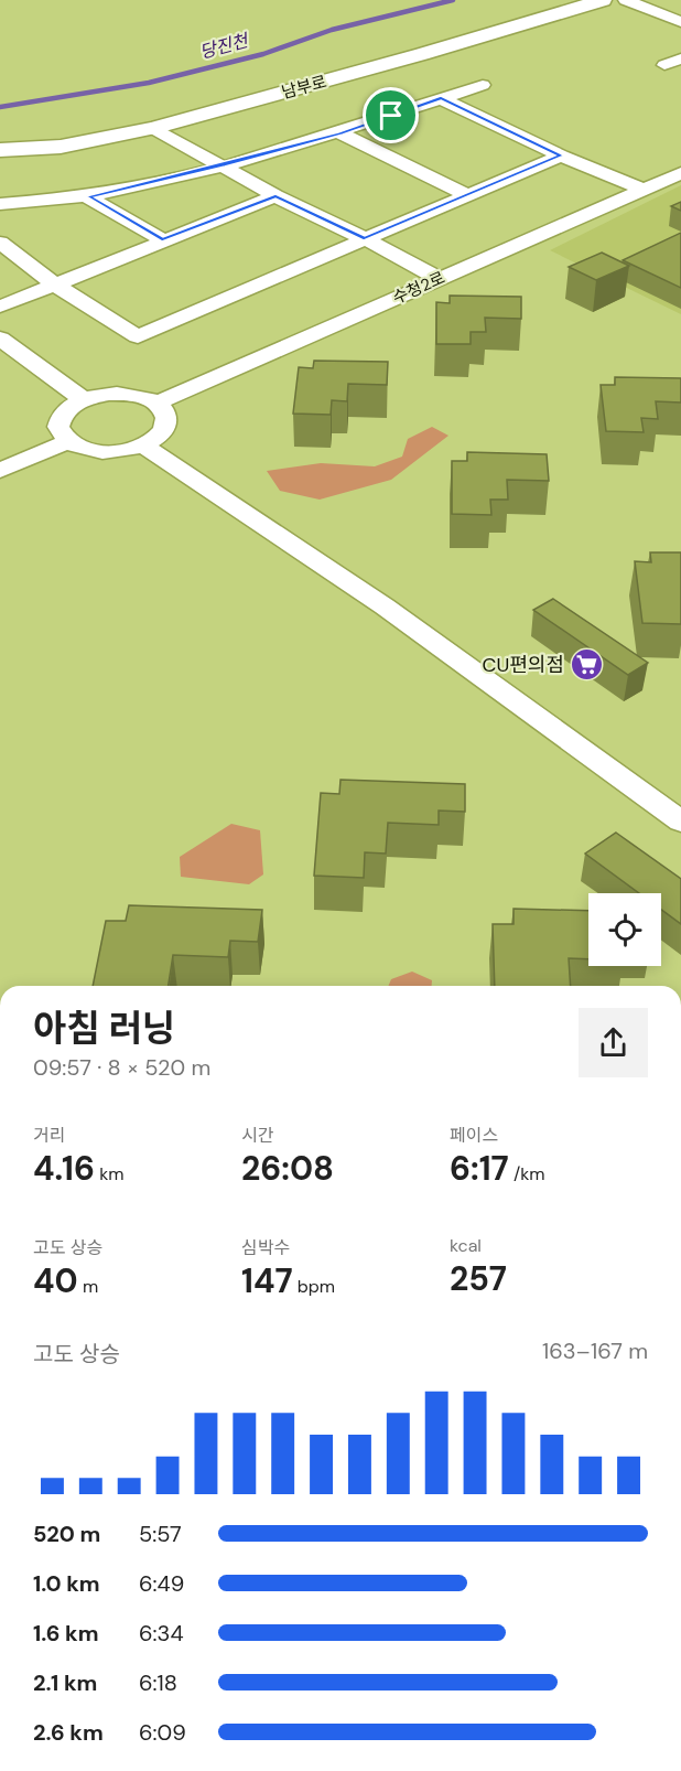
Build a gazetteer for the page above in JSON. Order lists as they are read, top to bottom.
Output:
{
  "streets": {
    "main road": ["남부로"],
    "street": ["수청2로"]
  },
  "water": ["당진천"],
  "places": {
    "supermarket": ["CU편의점"]
  },
  "page": {
    "heading": ["아침 러닝", "09:57 · 8 × 520 m"],
    "stats": [
      ["거리", "4.16 km"],
      ["시간", "26:08"],
      ["페이스", "6:17 /km"],
      ["고도 상승", "40 m"],
      ["심박수", "147 bpm"],
      ["kcal", "257"]
    ],
    "chart": ["고도 상승", "163–167 m"],
    "list": [
      {
        "name": "520 m",
        "note": "5:57"
      },
      {
        "name": "1.0 km",
        "note": "6:49"
      },
      {
        "name": "1.6 km",
        "note": "6:34"
      },
      {
        "name": "2.1 km",
        "note": "6:18"
      },
      {
        "name": "2.6 km",
        "note": "6:09"
      }
    ]
  }
}
